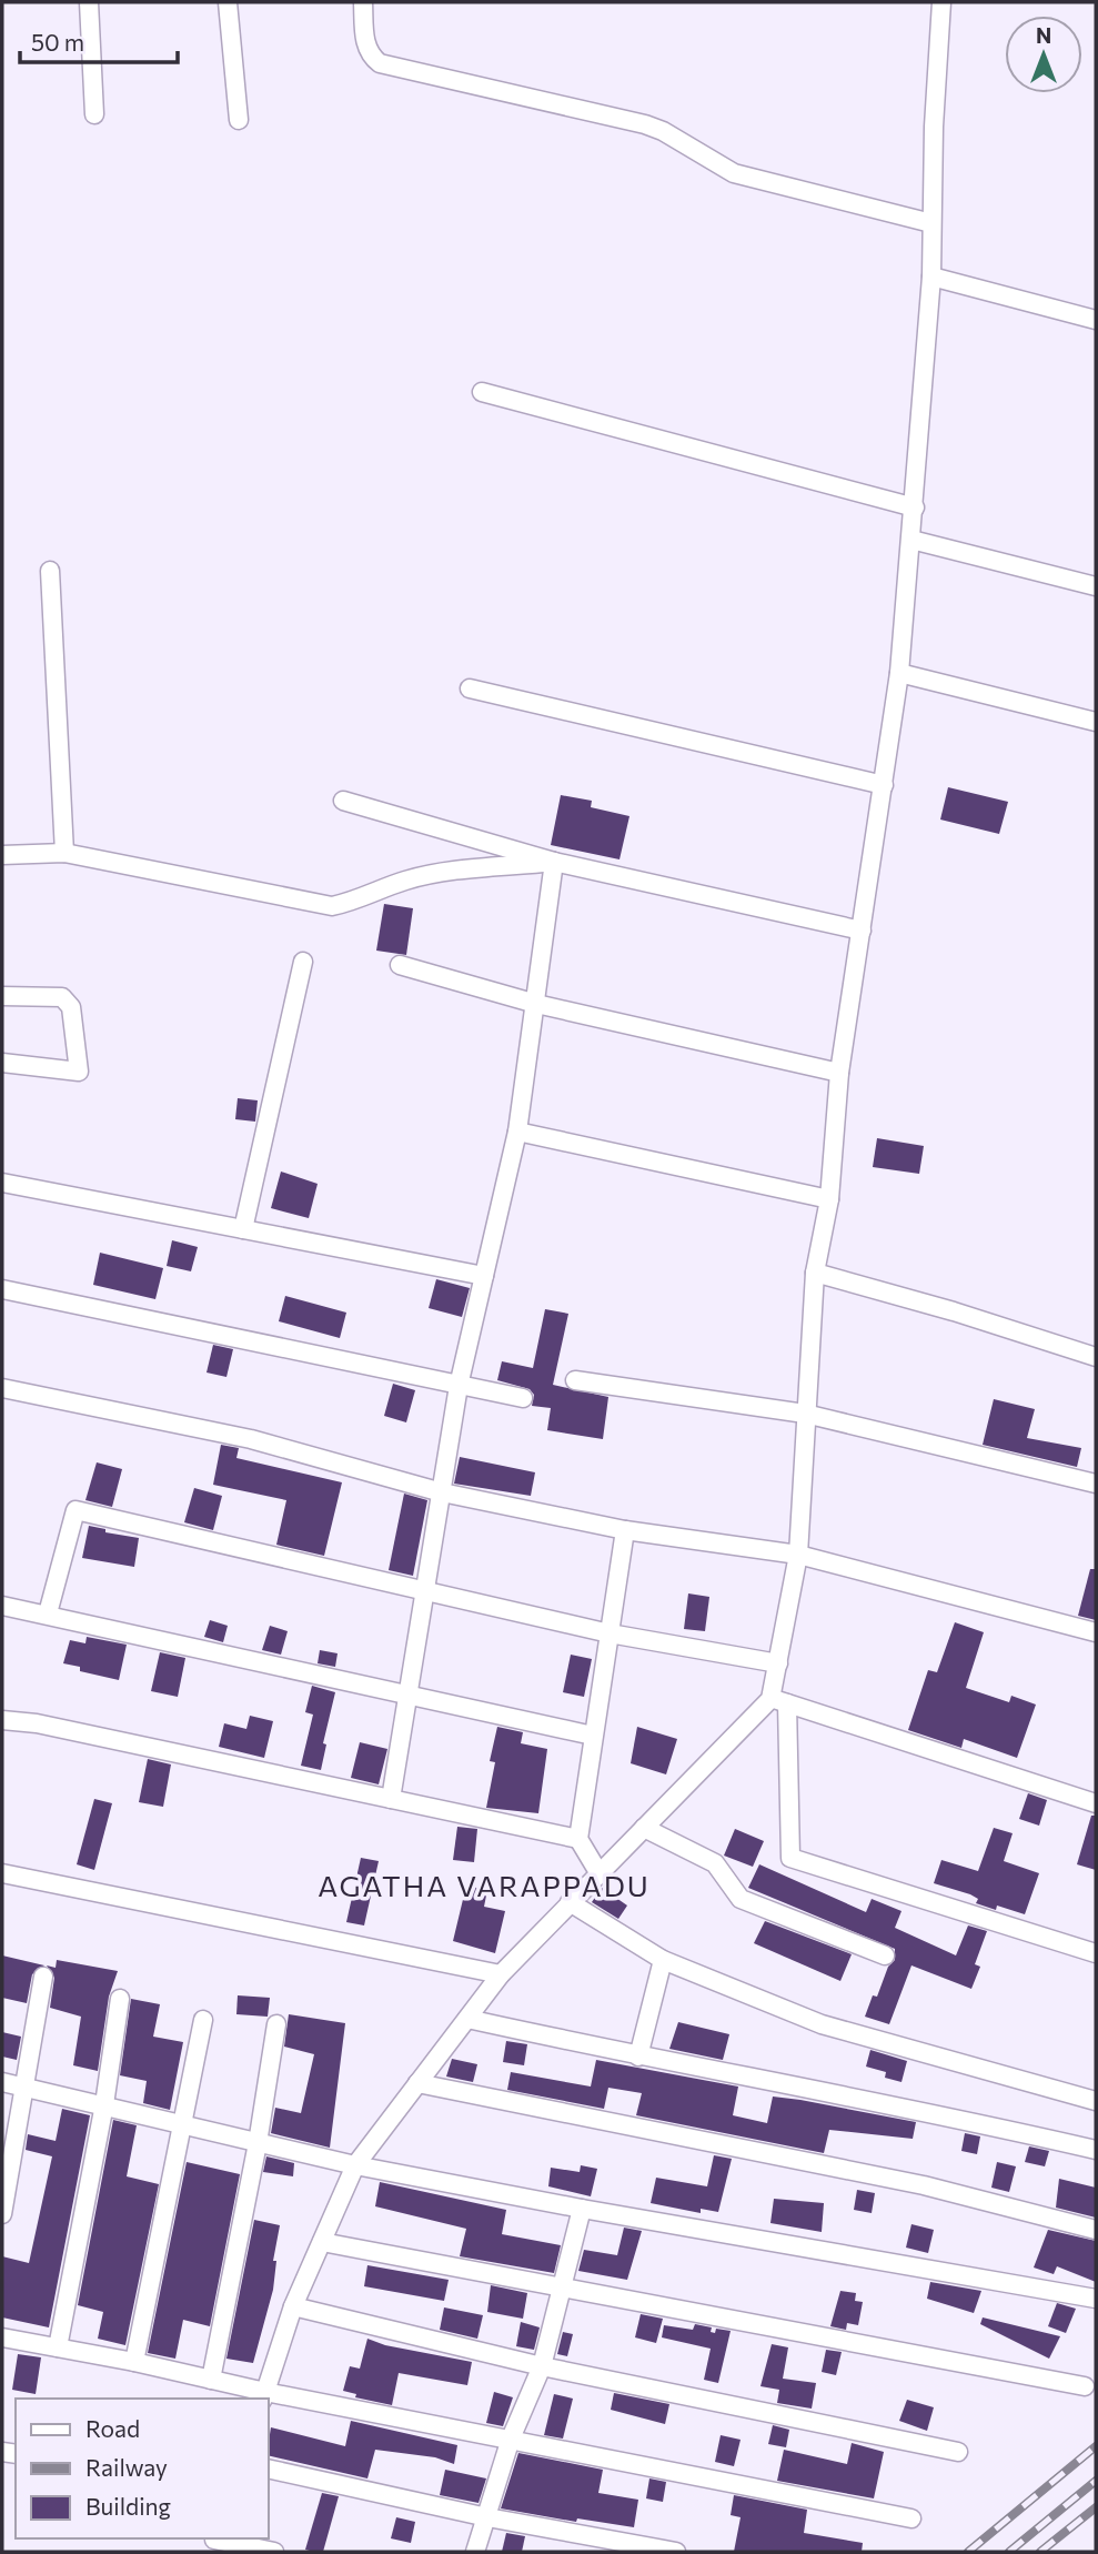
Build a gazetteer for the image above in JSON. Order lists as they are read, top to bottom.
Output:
{
  "districts": ["AGATHA VARAPPADU"],
  "legend": ["Road", "Railway", "Building"],
  "scale_bar": "50 m",
  "north": "top"
}
